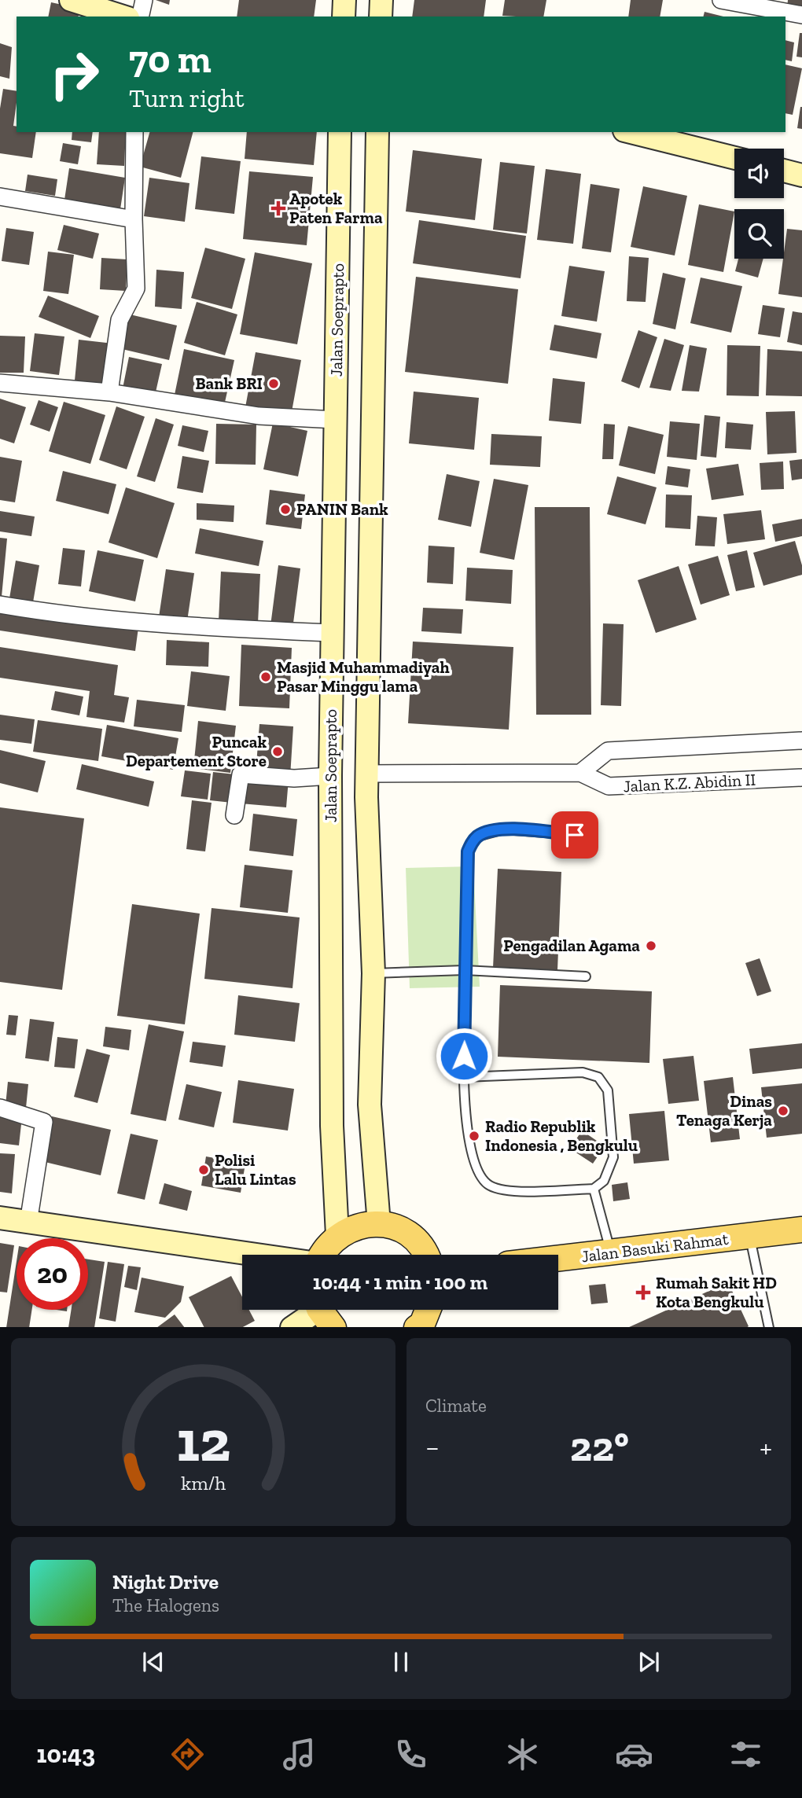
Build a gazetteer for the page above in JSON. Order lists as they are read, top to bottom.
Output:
{
  "streets": {
    "main road": ["Jalan Soeprapto", "Jalan Basuki Rahmat"],
    "street": ["Jalan K.Z. Abidin II"]
  },
  "places": {
    "health": ["Apotek Paten Farma", "Rumah Sakit HD Kota Bengkulu"],
    "other": [
      "Bank BRI",
      "PANIN Bank",
      "Masjid Muhammadiyah Pasar Minggu lama",
      "Puncak Departement Store",
      "Pengadilan Agama",
      "Dinas Tenaga Kerja",
      "Radio Republik Indonesia , Bengkulu",
      "Polisi Lalu Lintas"
    ]
  },
  "page": {
    "turn": ["70 m", "Turn right"],
    "limit": "20",
    "trip": "10:44 · 1 min · 100 m",
    "tile": "Climate",
    "heat": ["−", "22°", "+"],
    "song": ["Night Drive", "The Halogens"],
    "tabs": "10:43",
    "gauge": ["12", "km/h"]
  }
}
